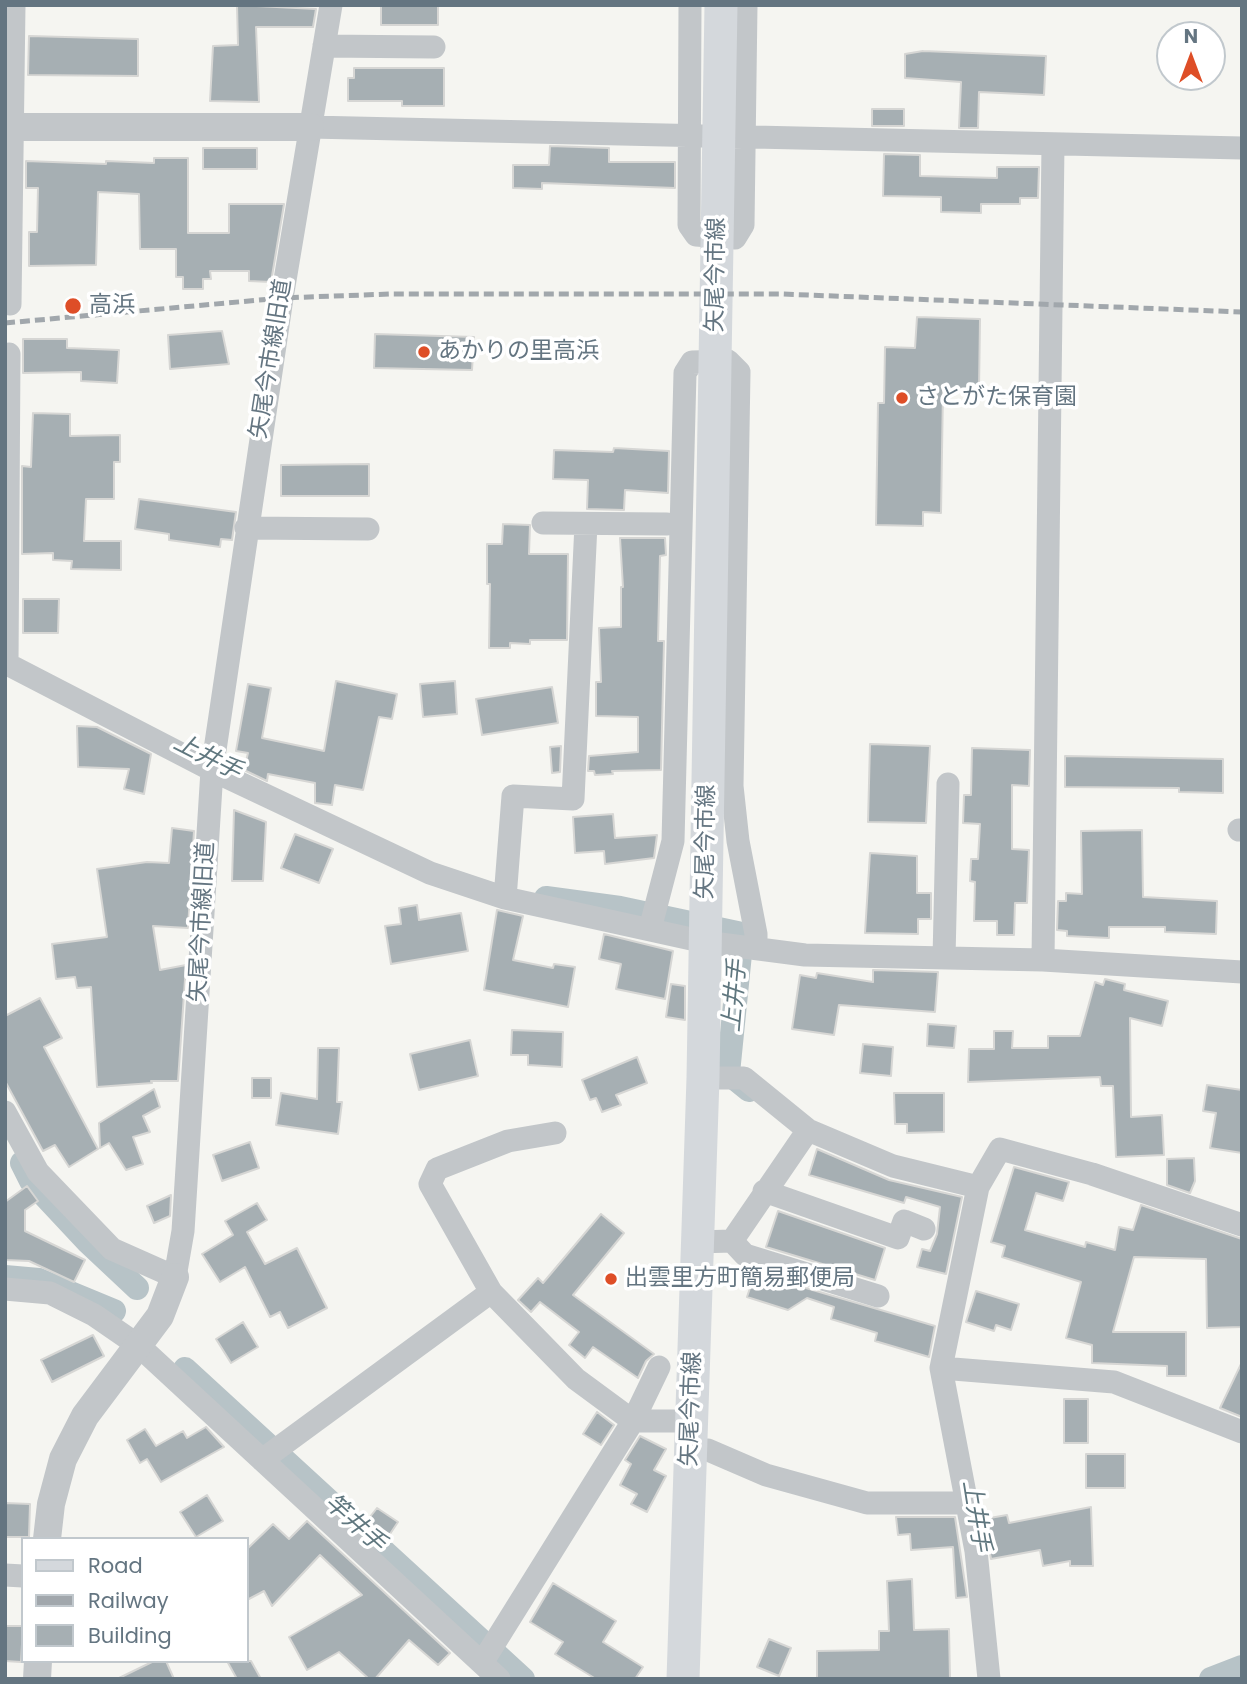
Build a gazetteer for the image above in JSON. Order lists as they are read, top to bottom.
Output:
{
  "streets": {
    "main road": ["矢尾今市線"],
    "street": ["矢尾今市線旧道"]
  },
  "water": ["上井手", "竿井手"],
  "places": [
    "高浜",
    "あかりの里高浜",
    "さとがた保育園",
    "出雲里方町簡易郵便局"
  ],
  "legend": ["Road", "Railway", "Building"],
  "north": "top"
}
